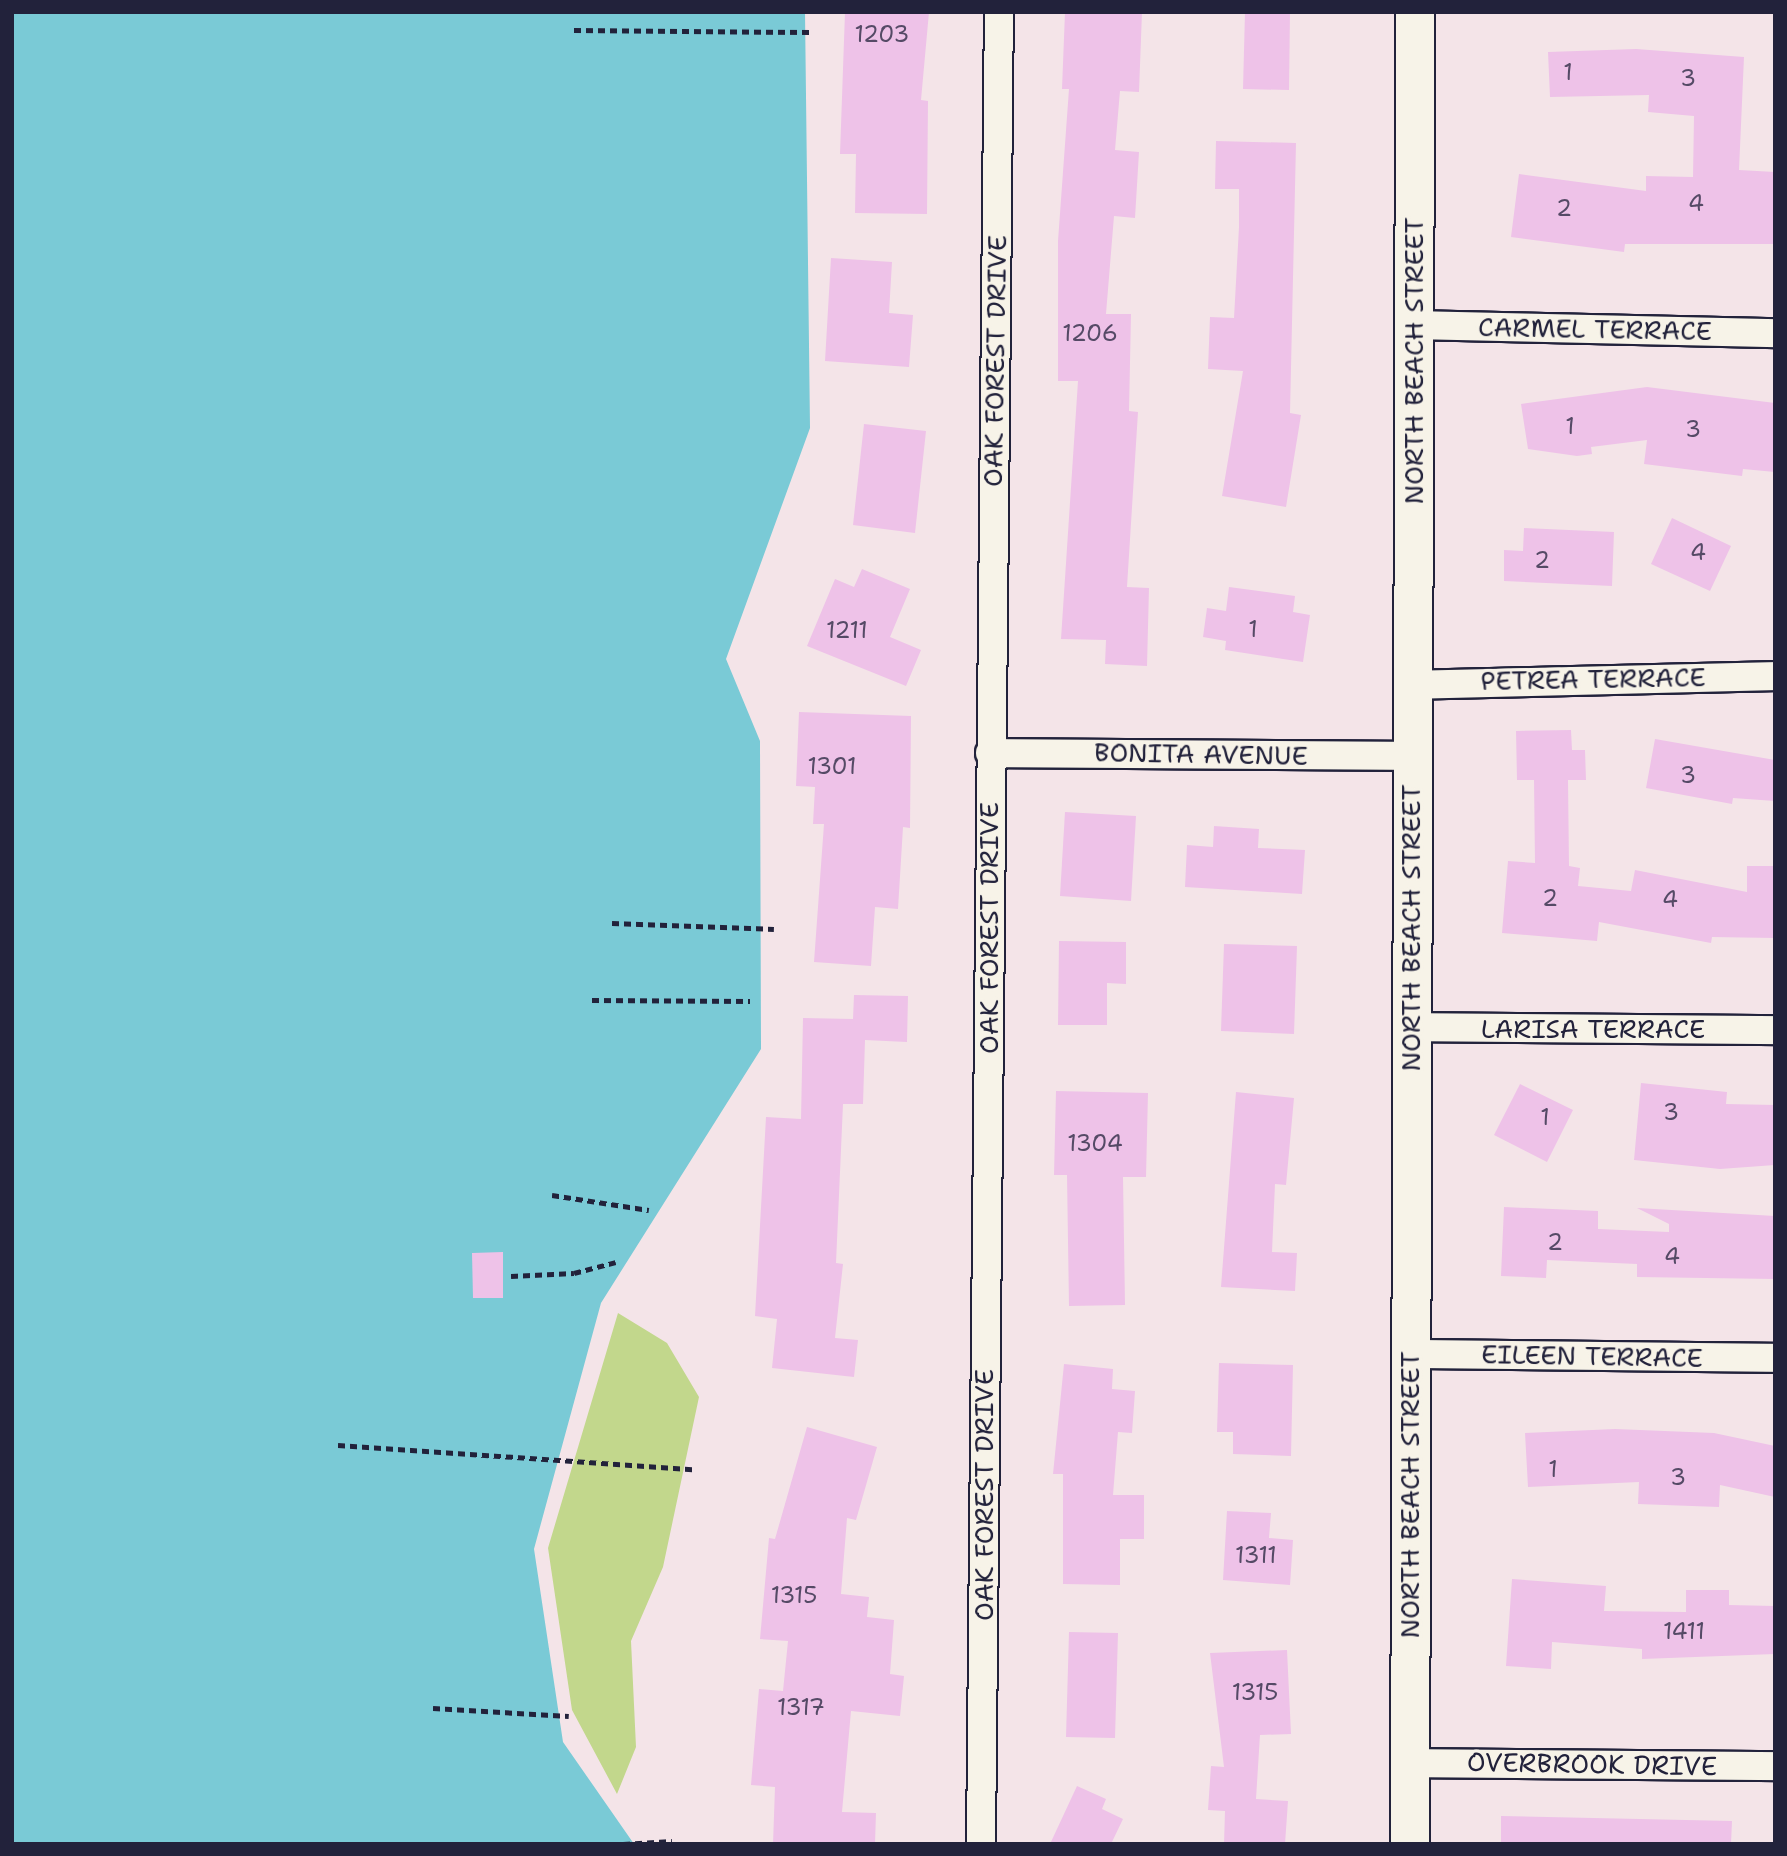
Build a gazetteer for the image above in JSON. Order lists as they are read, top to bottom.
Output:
{
  "streets": {
    "street": [
      "CARMEL TERRACE",
      "OAK FOREST DRIVE",
      "NORTH BEACH STREET",
      "PETREA TERRACE",
      "BONITA AVENUE",
      "LARISA TERRACE",
      "EILEEN TERRACE",
      "OVERBROOK DRIVE"
    ]
  },
  "crossings": [
    ["CARMEL TERRACE", "NORTH BEACH STREET"],
    ["OAK FOREST DRIVE", "BONITA AVENUE"],
    ["NORTH BEACH STREET", "PETREA TERRACE"],
    ["NORTH BEACH STREET", "BONITA AVENUE"],
    ["NORTH BEACH STREET", "LARISA TERRACE"],
    ["NORTH BEACH STREET", "EILEEN TERRACE"],
    ["NORTH BEACH STREET", "OVERBROOK DRIVE"]
  ],
  "house_numbers": [
    "1203",
    "1",
    "3",
    "4",
    "2",
    "1206",
    "1",
    "3",
    "4",
    "2",
    "1",
    "1211",
    "1301",
    "3",
    "2",
    "4",
    "3",
    "1",
    "1304",
    "2",
    "4",
    "1",
    "3",
    "1311",
    "1315",
    "1411",
    "1315",
    "1317"
  ]
}
